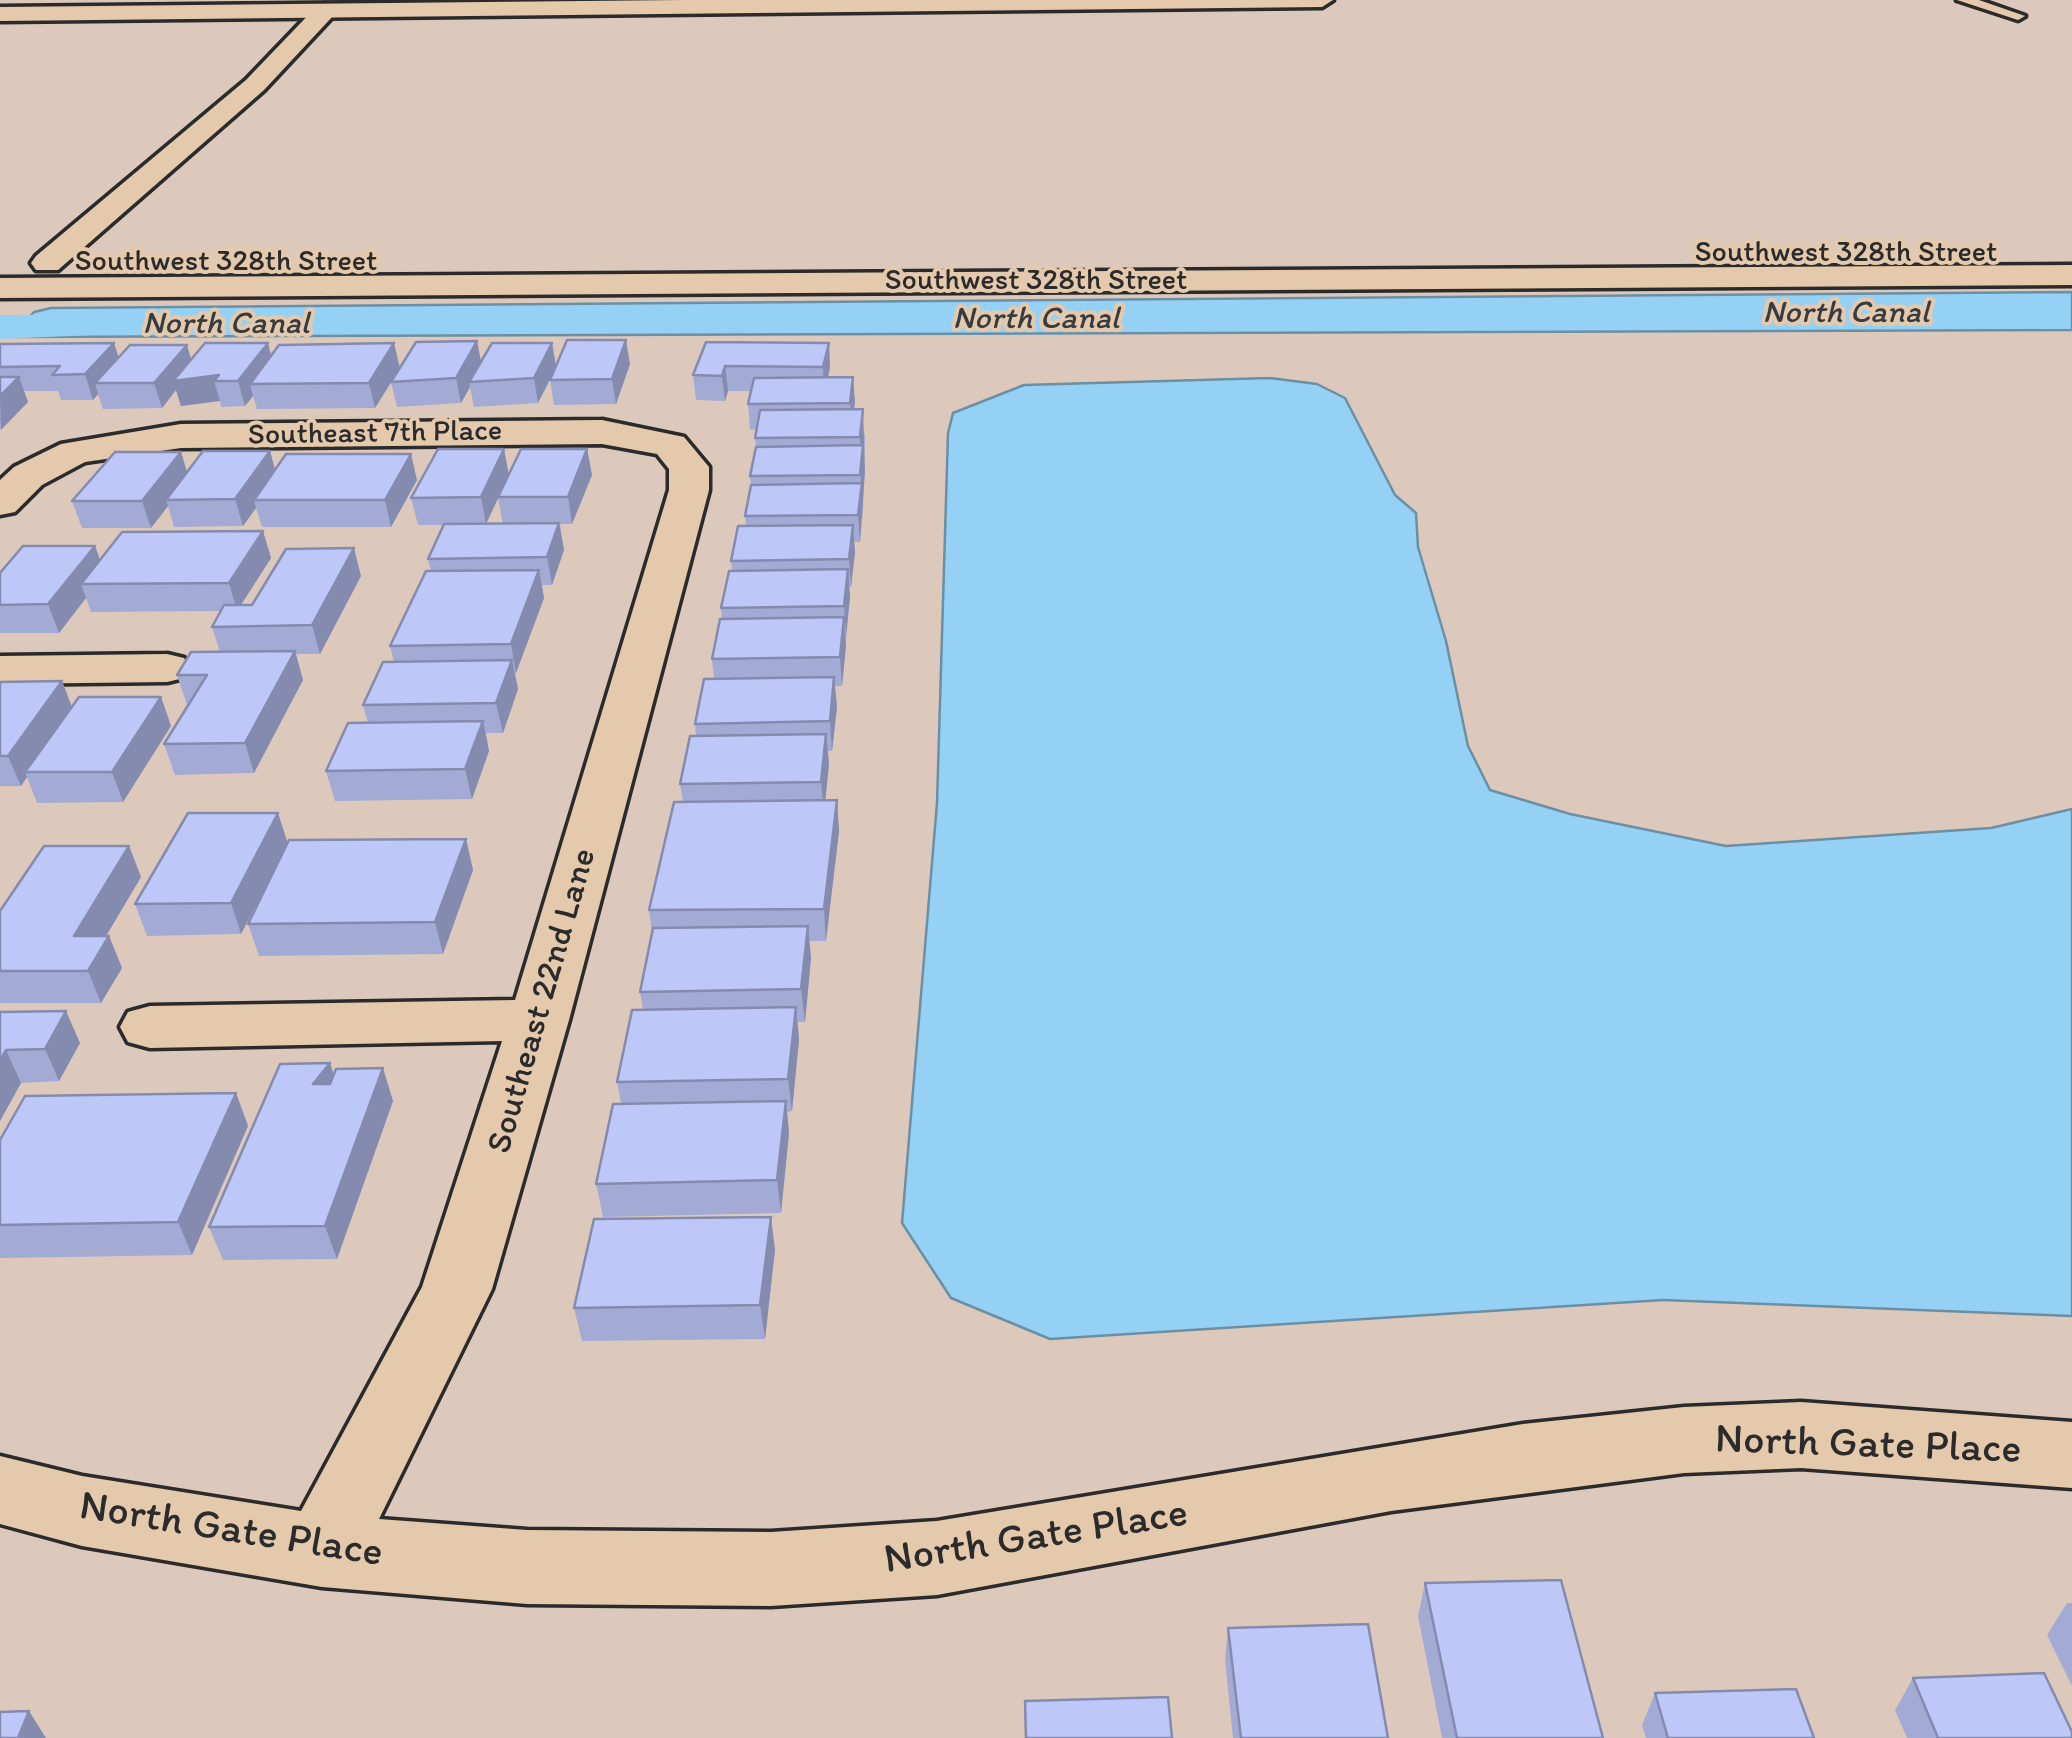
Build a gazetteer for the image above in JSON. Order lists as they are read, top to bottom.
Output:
{
  "streets": {
    "street": [
      "Southwest 328th Street",
      "Southeast 7th Place",
      "Southeast 22nd Lane",
      "North Gate Place"
    ]
  },
  "crossings": [
    ["Southeast 7th Place", "Southeast 22nd Lane"],
    ["Southeast 22nd Lane", "North Gate Place"]
  ],
  "water": ["North Canal"]
}
